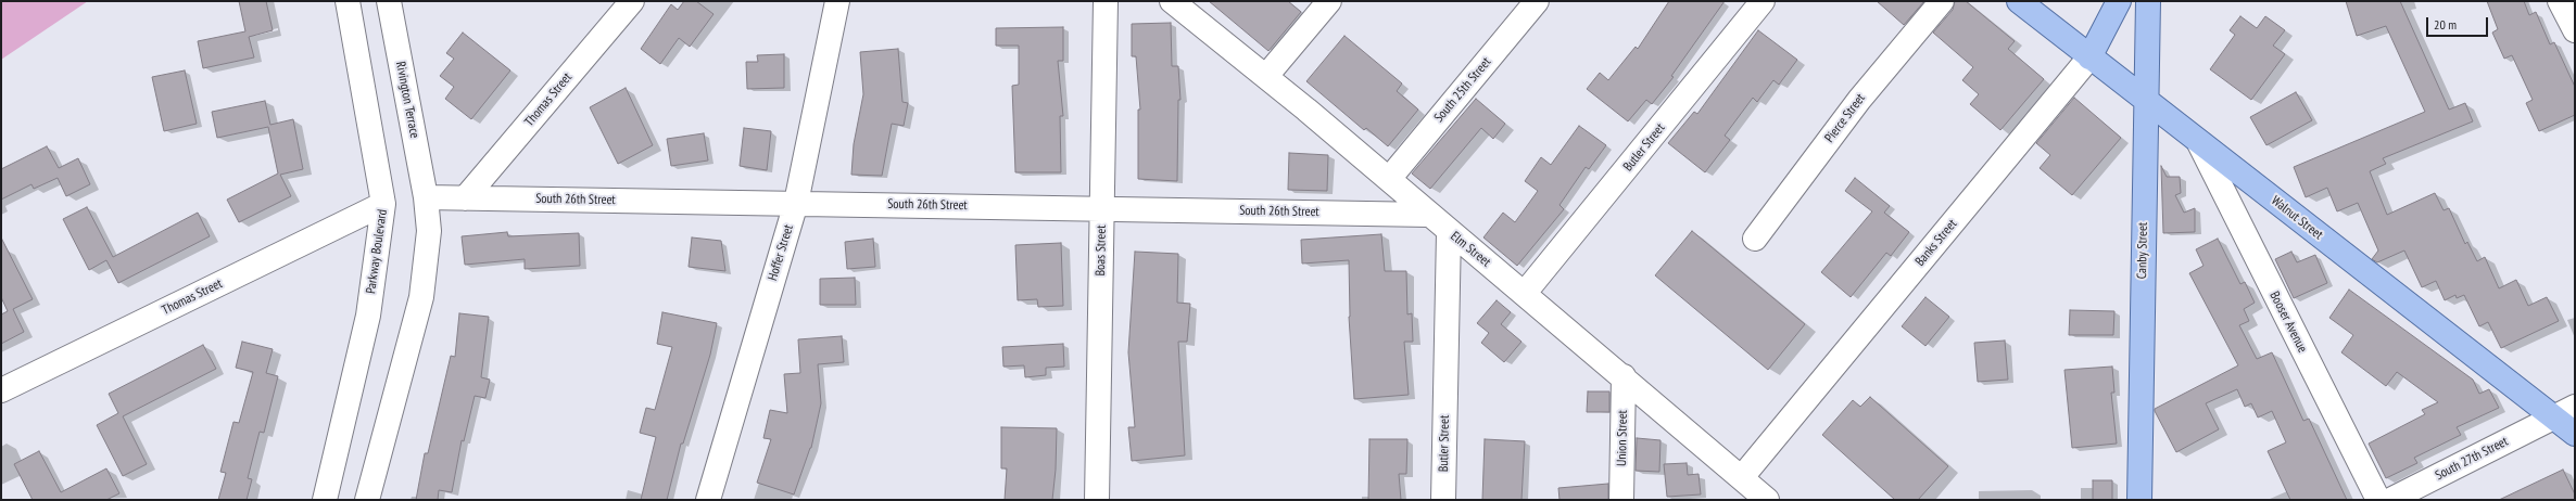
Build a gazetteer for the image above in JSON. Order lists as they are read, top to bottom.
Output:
{
  "streets": {
    "main road": ["Walnut Street", "Banks Street", "Canby Street"],
    "street": [
      "South 25th Street",
      "Rivington Terrace",
      "Thomas Street",
      "Pierce Street",
      "Butler Street",
      "South 26th Street",
      "Elm Street",
      "Boas Street",
      "Parkway Boulevard",
      "Hoffer Street",
      "Booser Avenue",
      "Union Street",
      "South 27th Street"
    ]
  },
  "crossings": [
    ["South 25th Street", "Elm Street"],
    ["Rivington Terrace", "South 26th Street"],
    ["Thomas Street", "South 26th Street"],
    ["Thomas Street", "Parkway Boulevard"],
    ["Butler Street", "Elm Street"],
    ["South 26th Street", "Elm Street"],
    ["South 26th Street", "Boas Street"],
    ["South 26th Street", "Hoffer Street"],
    ["Walnut Street", "Banks Street"],
    ["Walnut Street", "Canby Street"],
    ["Walnut Street", "Booser Avenue"],
    ["Walnut Street", "South 27th Street"],
    ["Banks Street", "Elm Street"],
    ["Elm Street", "Union Street"]
  ],
  "scale_bar": "20 m"
}
